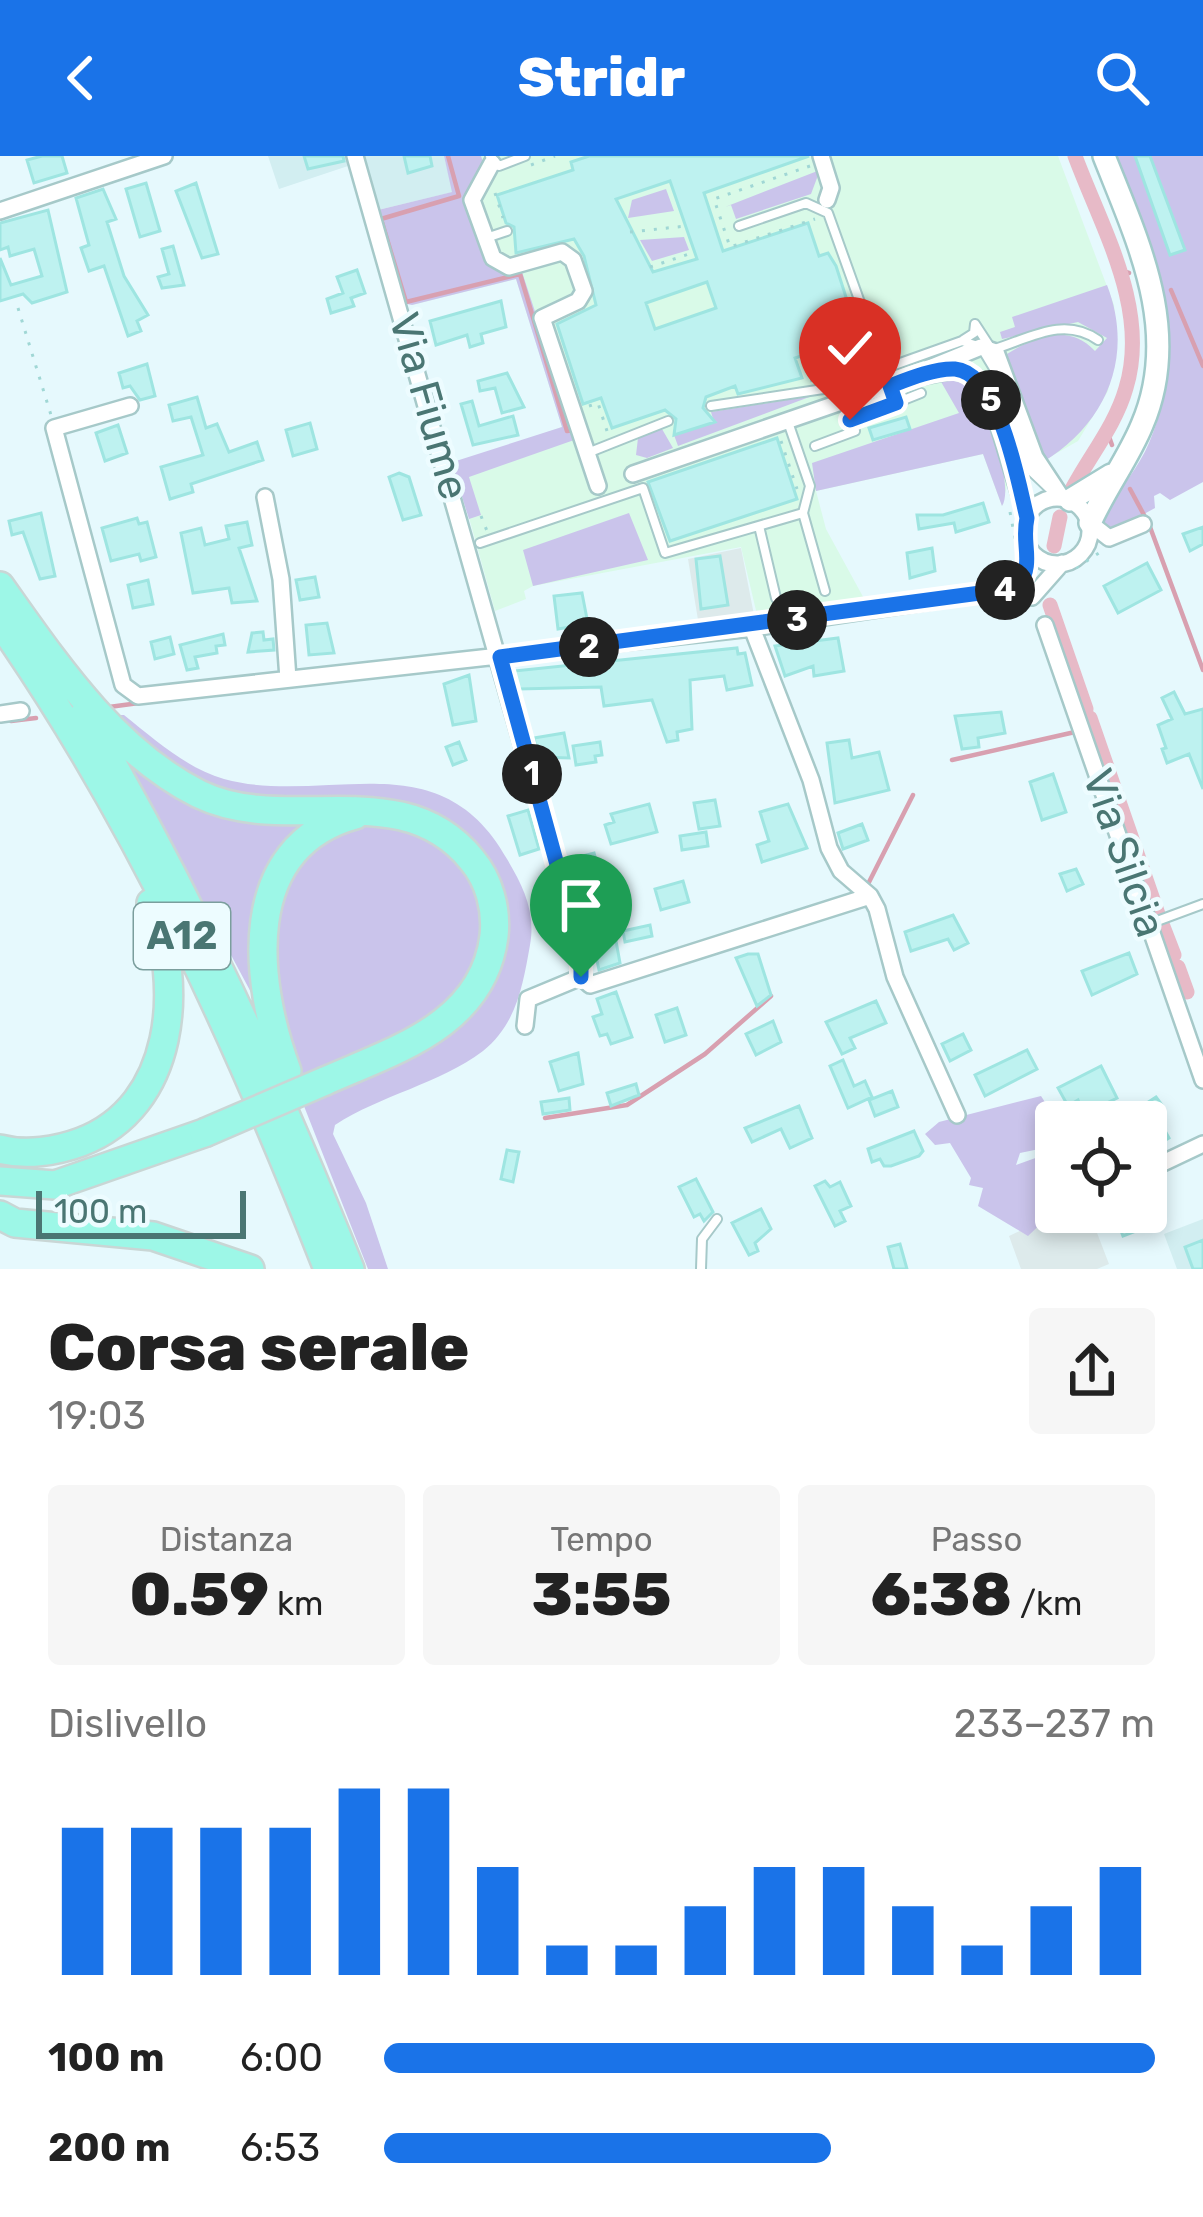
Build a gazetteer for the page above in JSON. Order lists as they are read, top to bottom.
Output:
{
  "streets": {
    "highway": ["A12"],
    "street": ["Via Fiume", "Via Silcia"]
  },
  "scale_bar": "100 m",
  "page": {
    "header": "Stridr",
    "pins": [
      "5",
      "4",
      "3",
      "2",
      "1"
    ],
    "scale": "100 m",
    "heading": ["Corsa serale", "19:03"],
    "stats": [
      ["Distanza", "0.59 km"],
      ["Tempo", "3:55"],
      ["Passo", "6:38 /km"]
    ],
    "chart": ["Dislivello", "233–237 m"],
    "list": [
      {
        "name": "100 m",
        "note": "6:00"
      },
      {
        "name": "200 m",
        "note": "6:53"
      }
    ]
  }
}
